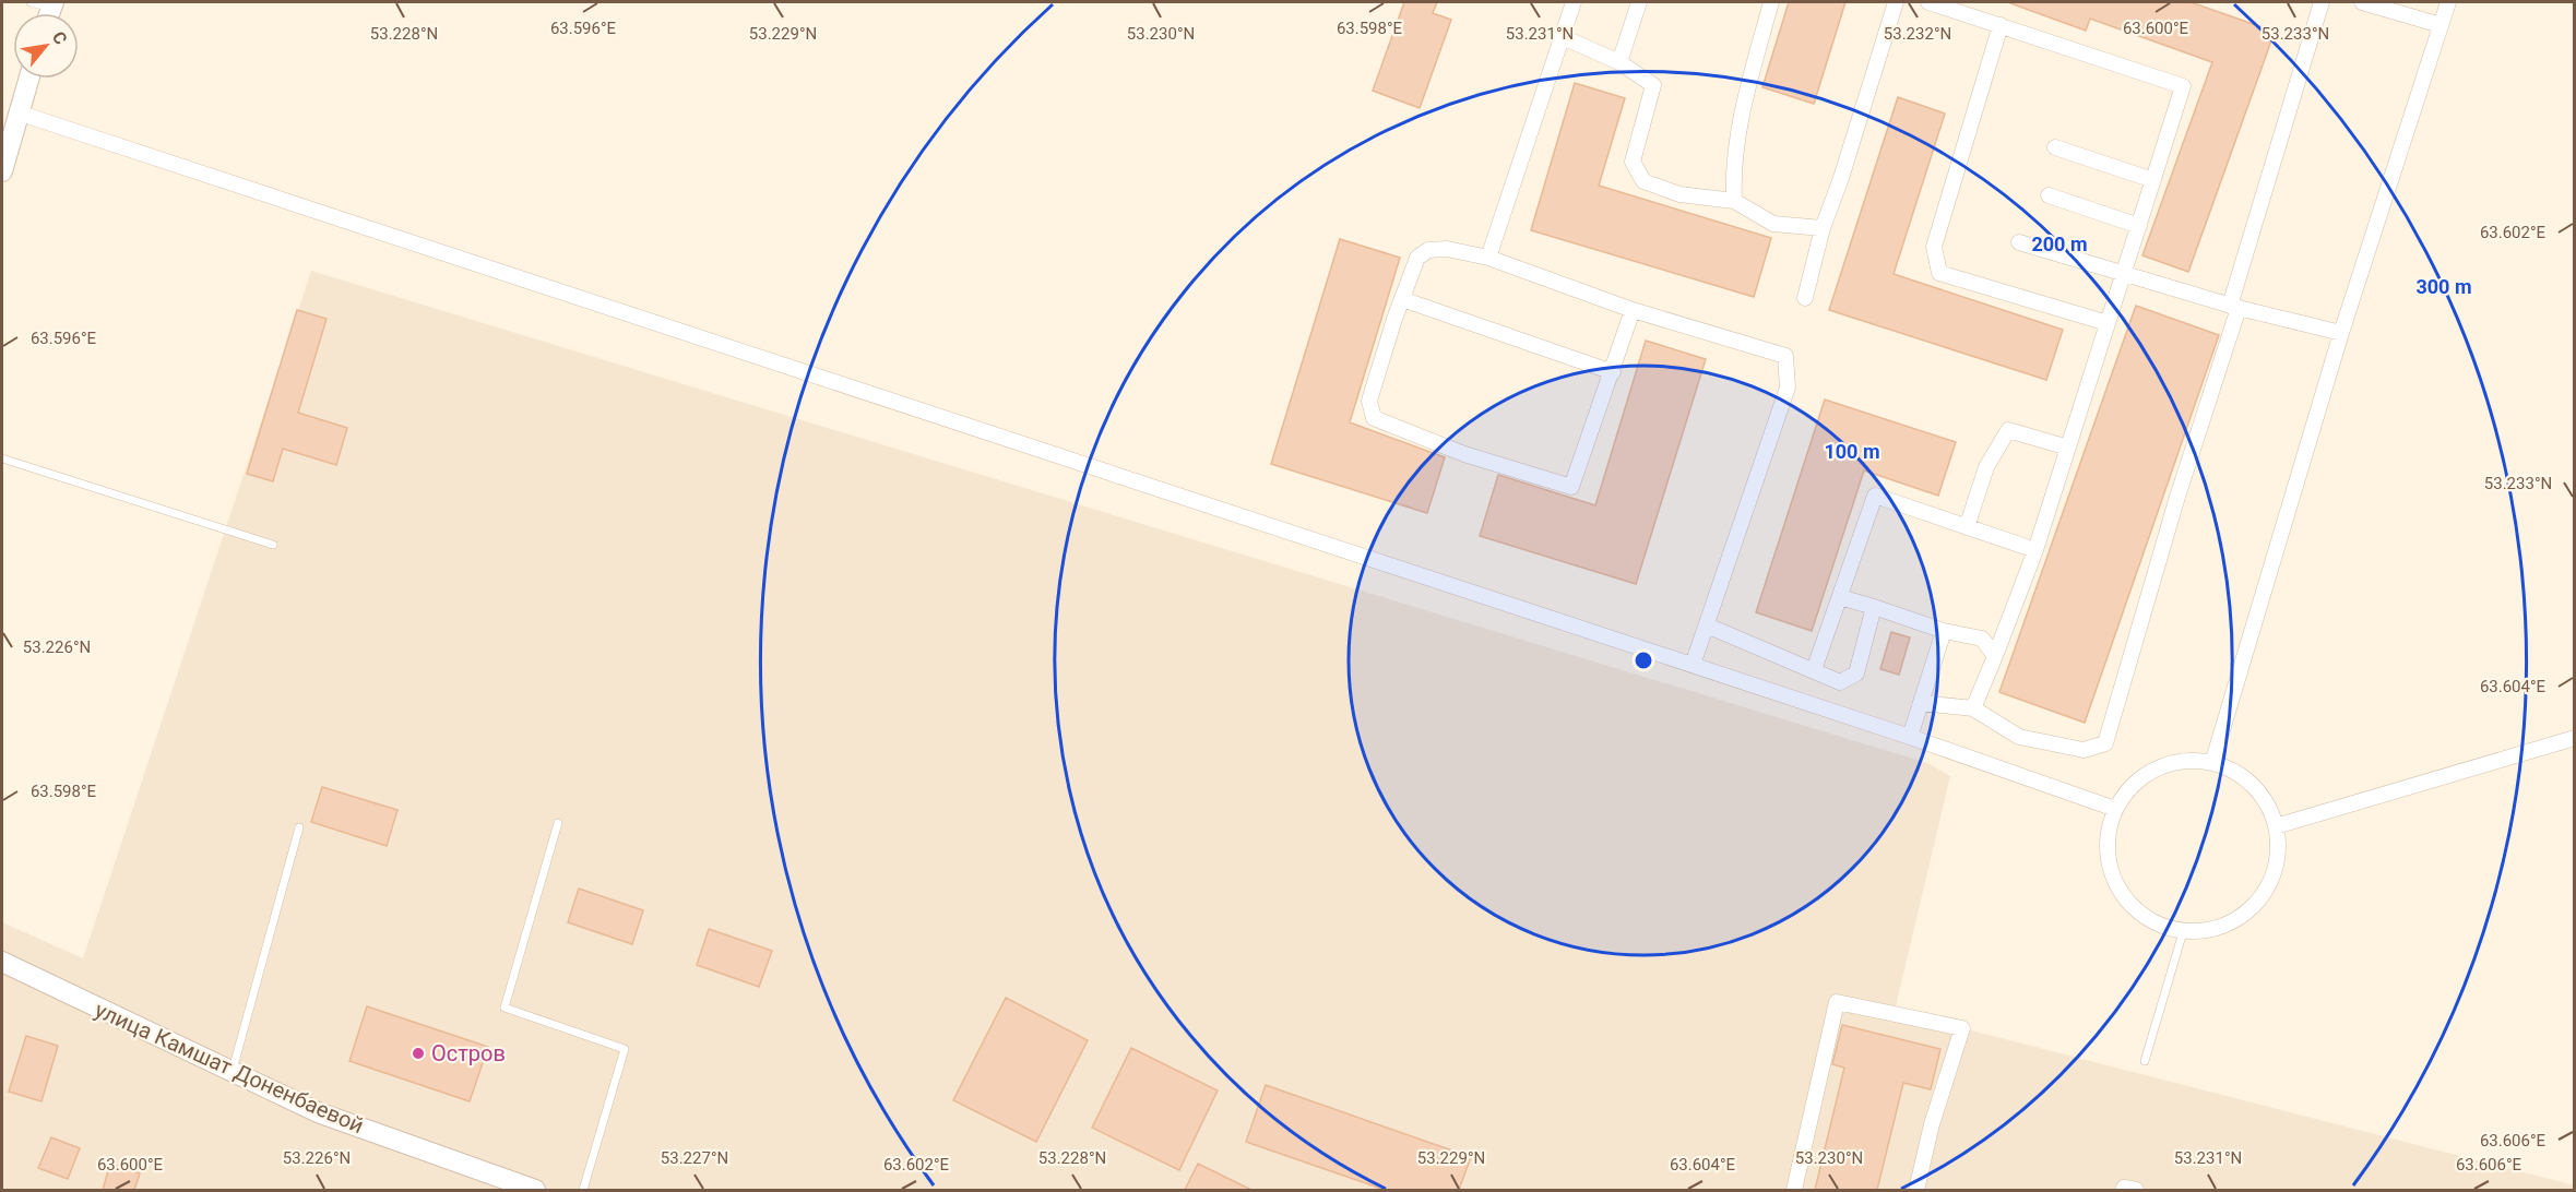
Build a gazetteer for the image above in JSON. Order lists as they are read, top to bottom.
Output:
{
  "streets": {
    "street": ["улица Камшат Доненбаевой"]
  },
  "places": ["Остров"],
  "north": "top right",
  "coordinates": [
    "63.596°E",
    "63.598°E",
    "63.600°E",
    "53.228°N",
    "53.229°N",
    "53.230°N",
    "53.231°N",
    "53.232°N",
    "53.233°N",
    "63.602°E",
    "53.226°N",
    "63.604°E",
    "63.606°E",
    "53.227°N"
  ],
  "rings": ["200 m", "300 m", "100 m"]
}
